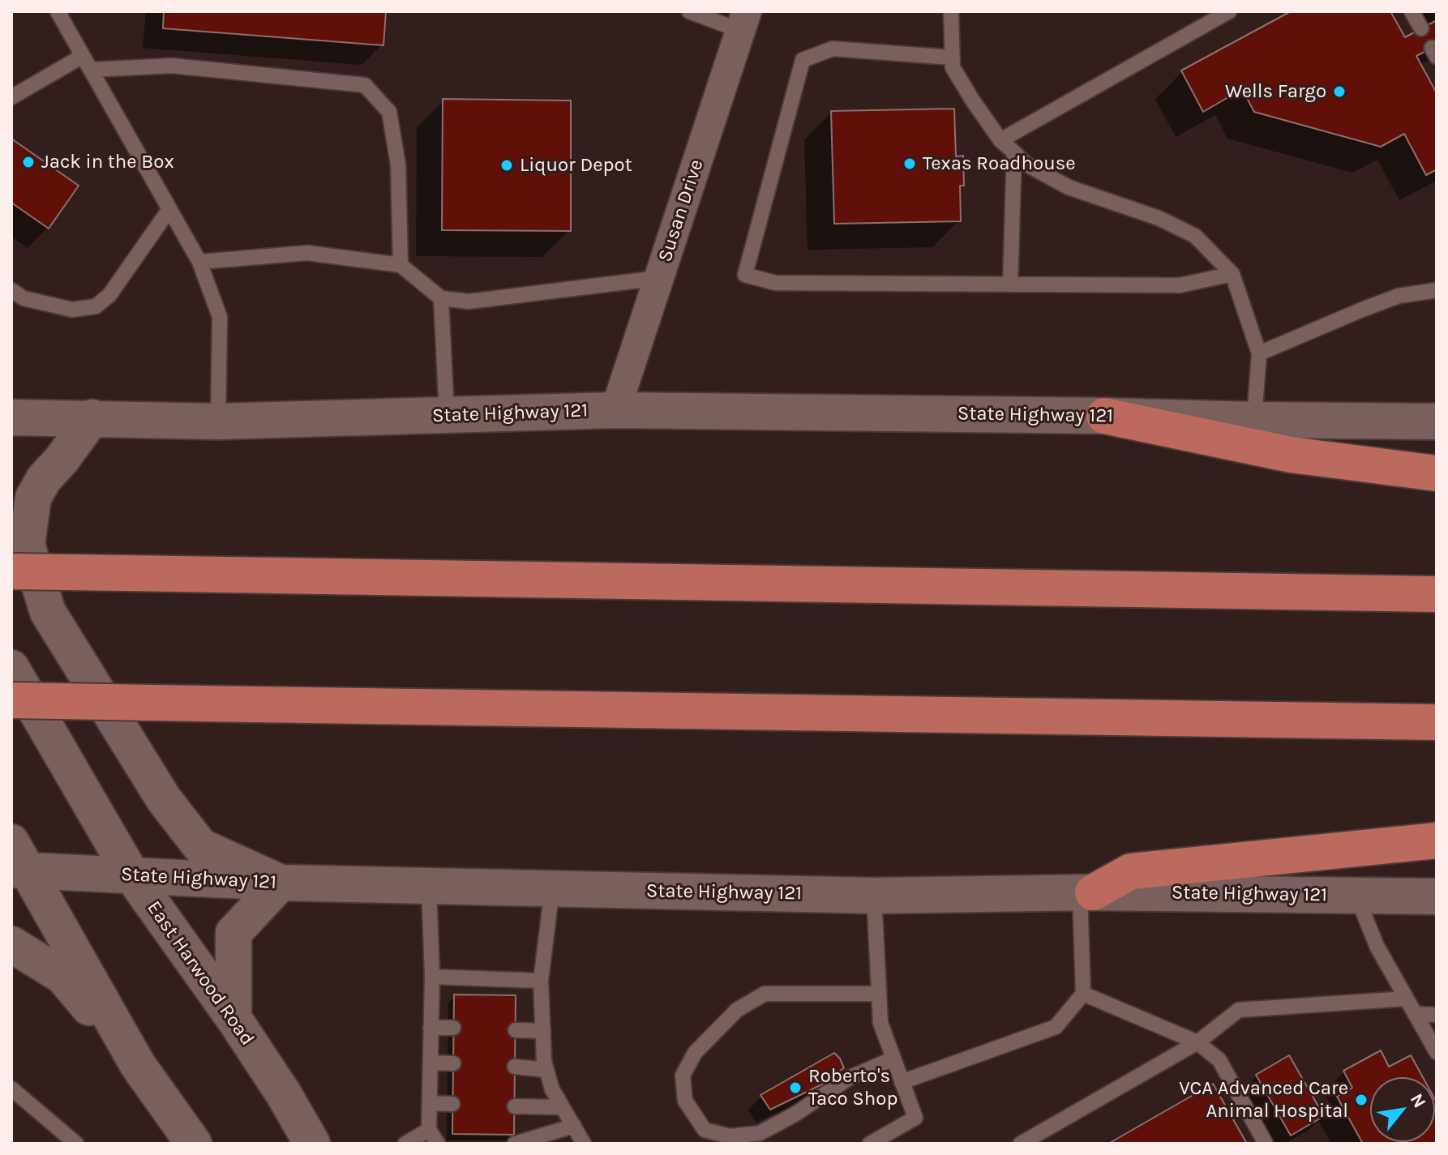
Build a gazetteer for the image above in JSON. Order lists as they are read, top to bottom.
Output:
{
  "streets": {
    "main road": ["State Highway 121", "East Harwood Road"],
    "street": ["Susan Drive"]
  },
  "crossings": [
    ["Susan Drive", "State Highway 121"],
    ["State Highway 121", "East Harwood Road"]
  ],
  "places": [
    "Wells Fargo",
    "Jack in the Box",
    "Texas Roadhouse",
    "Liquor Depot",
    "Roberto's Taco Shop",
    "VCA Advanced Care Animal Hospital"
  ],
  "north": "top right"
}
